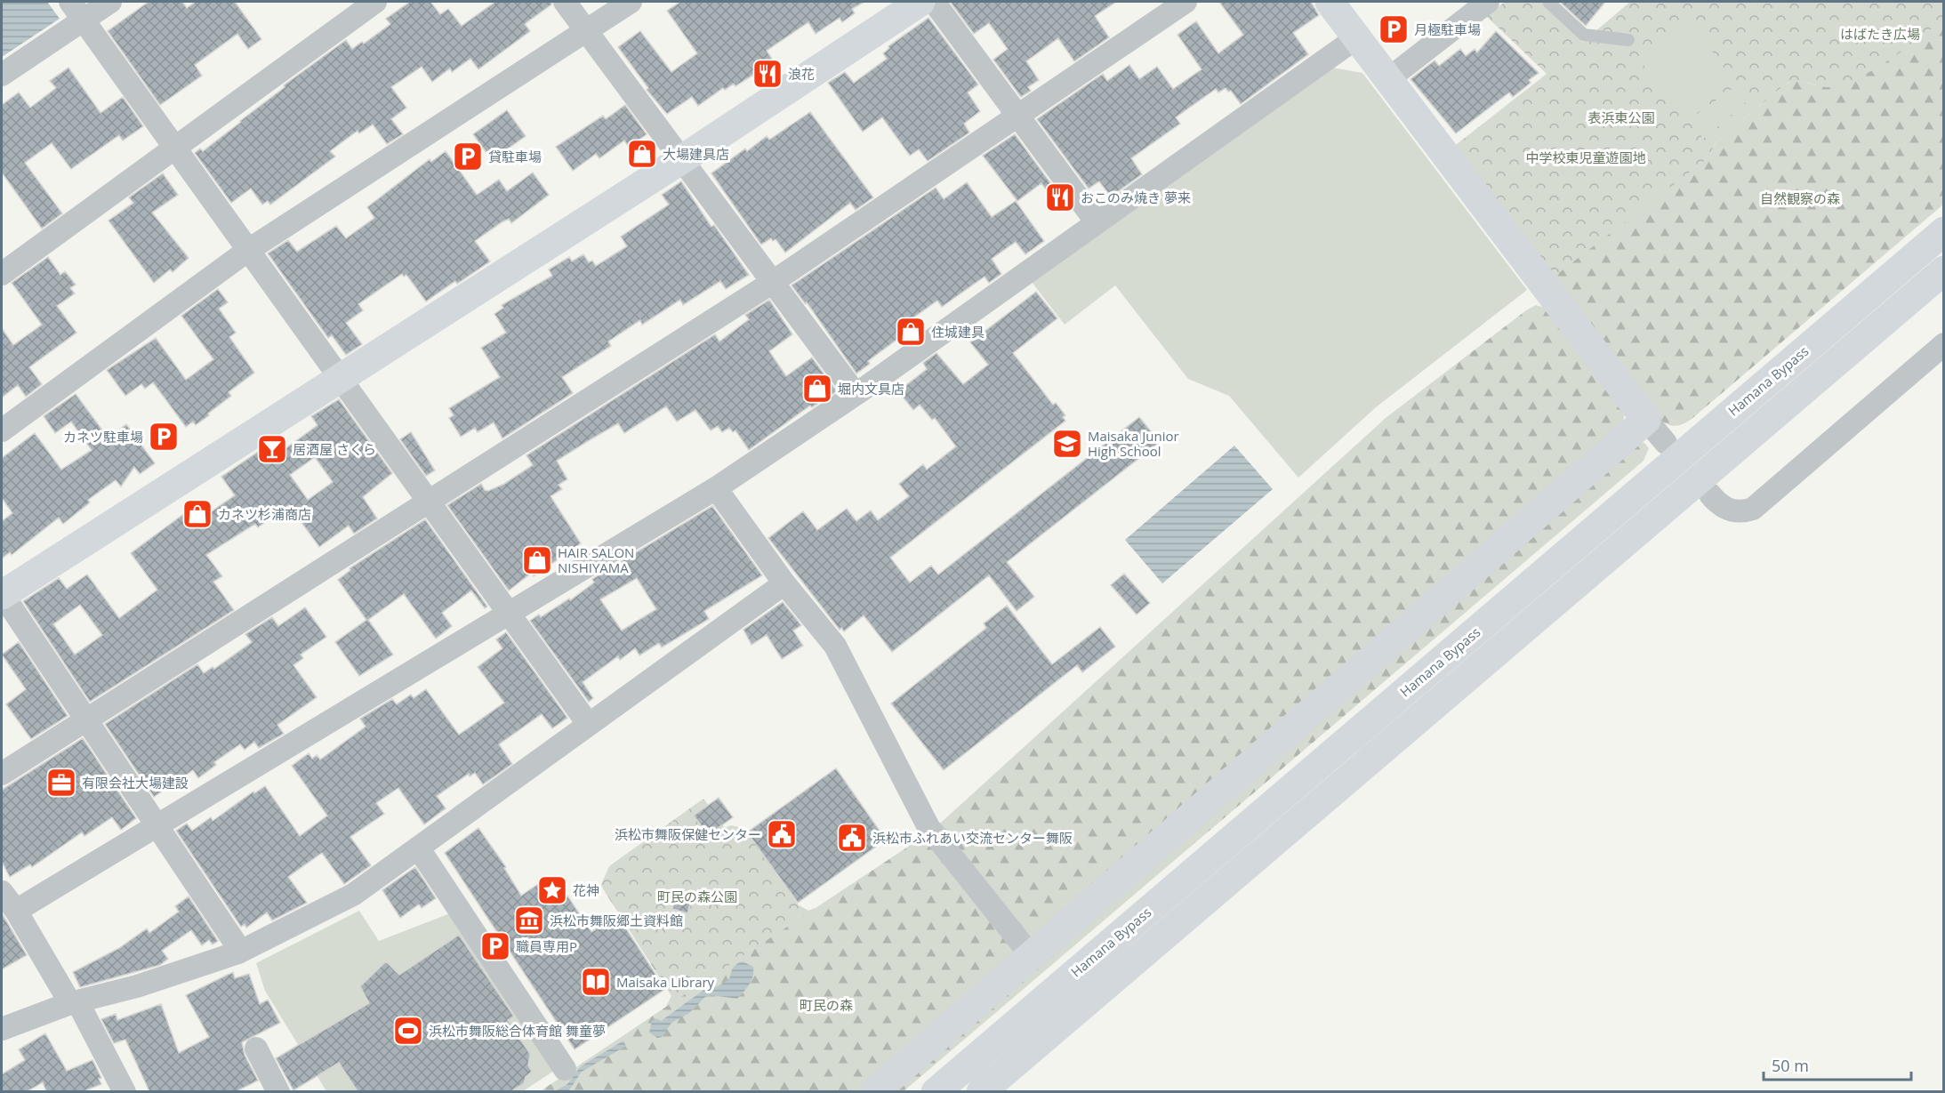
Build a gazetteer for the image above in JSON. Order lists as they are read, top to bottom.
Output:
{
  "streets": {
    "main road": ["Hamana Bypass"]
  },
  "parks": [
    "はばたき広場",
    "表浜東公園",
    "中学校東児童遊園地",
    "自然観察の森",
    "町民の森公園",
    "町民の森"
  ],
  "places": {
    "parking": [
      "月極駐車場",
      "貸駐車場",
      "カネツ駐車場",
      "職員専用P"
    ],
    "restaurant": ["浪花", "おこのみ焼き 夢来"],
    "shop": [
      "大場建具店",
      "住城建具",
      "堀内文具店",
      "カネツ杉浦商店",
      "HAIR SALON NISHIYAMA"
    ],
    "school or university": ["Maisaka Junior High School"],
    "bar": ["居酒屋 さくら"],
    "office": ["有限会社大場建設"],
    "public building": ["浜松市舞阪保健センター", "浜松市ふれあい交流センター舞阪"],
    "place": ["花神"],
    "museum": ["浜松市舞阪郷土資料館"],
    "library": ["Maisaka Library"],
    "sports": ["浜松市舞阪総合体育館 舞童夢"]
  },
  "scale_bar": "50 m"
}
